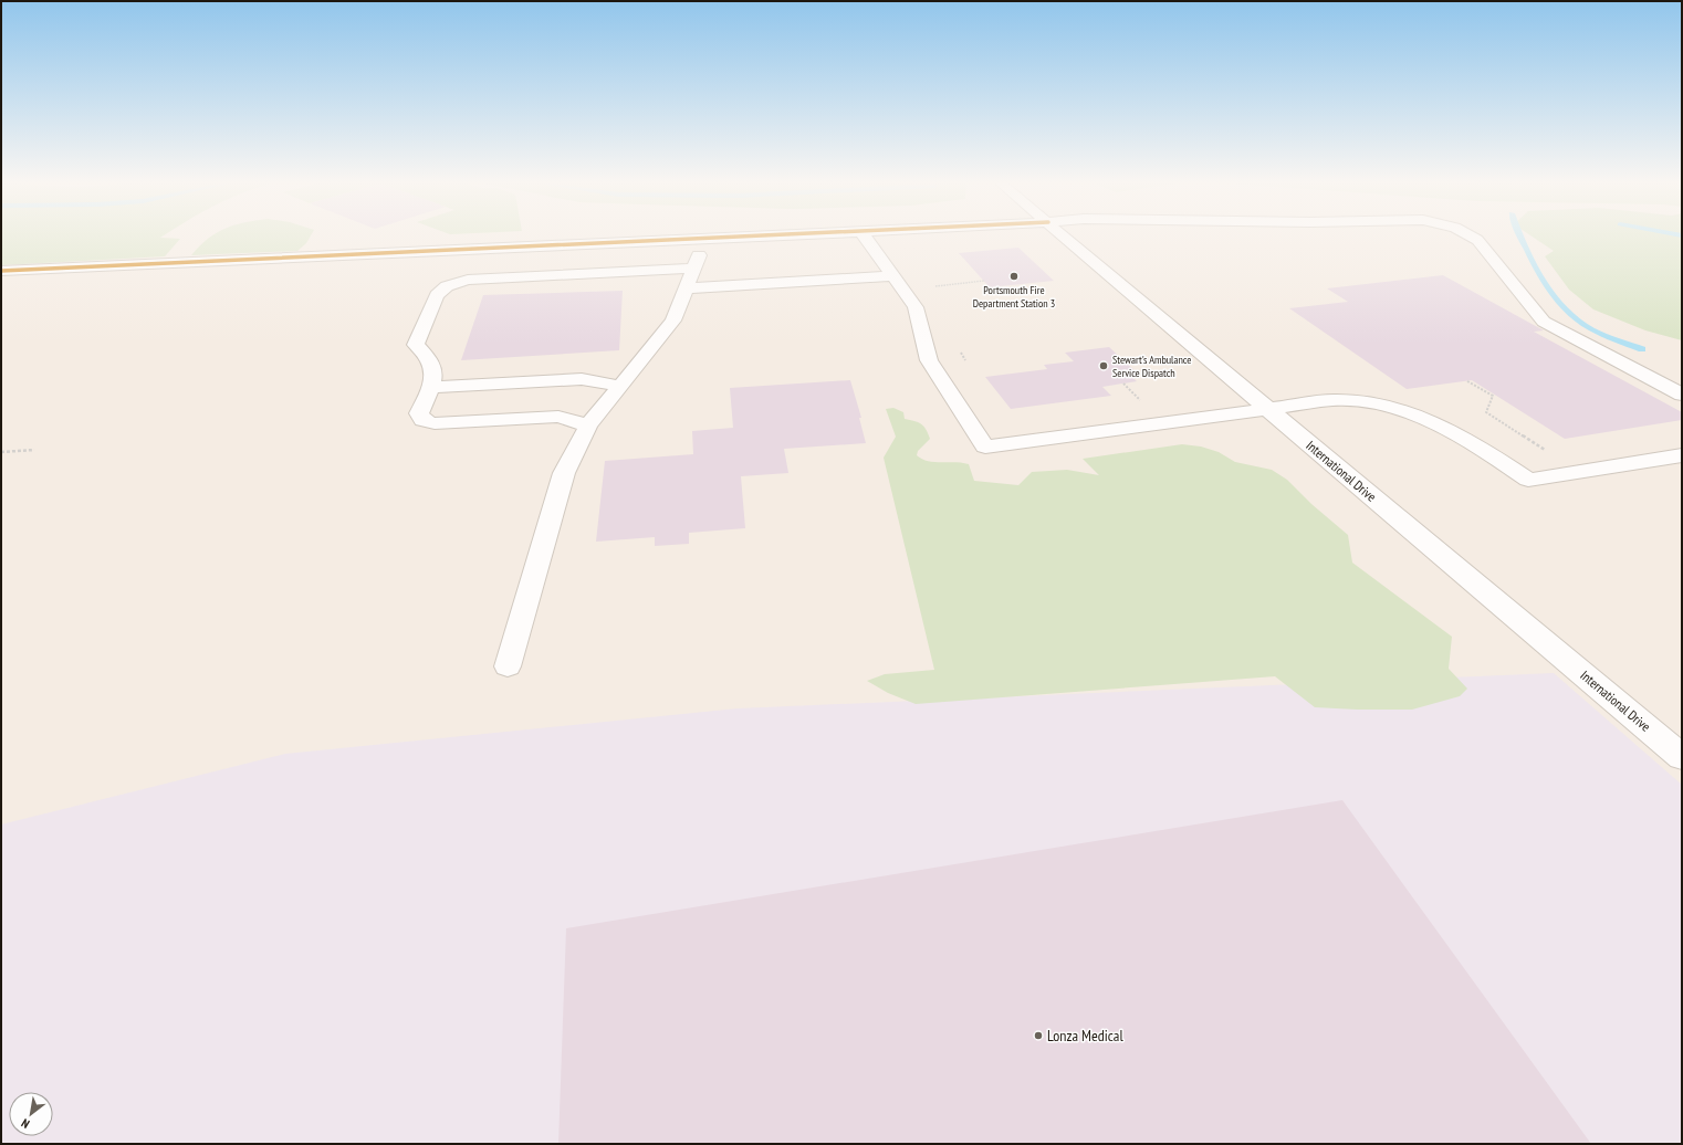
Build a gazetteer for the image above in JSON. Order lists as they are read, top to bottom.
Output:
{
  "streets": {
    "street": ["International Drive"]
  },
  "places": ["Portsmouth Fire Department Station 3", "Stewart's Ambulance Service Dispatch", "Lonza Medical"],
  "north": "bottom left"
}
